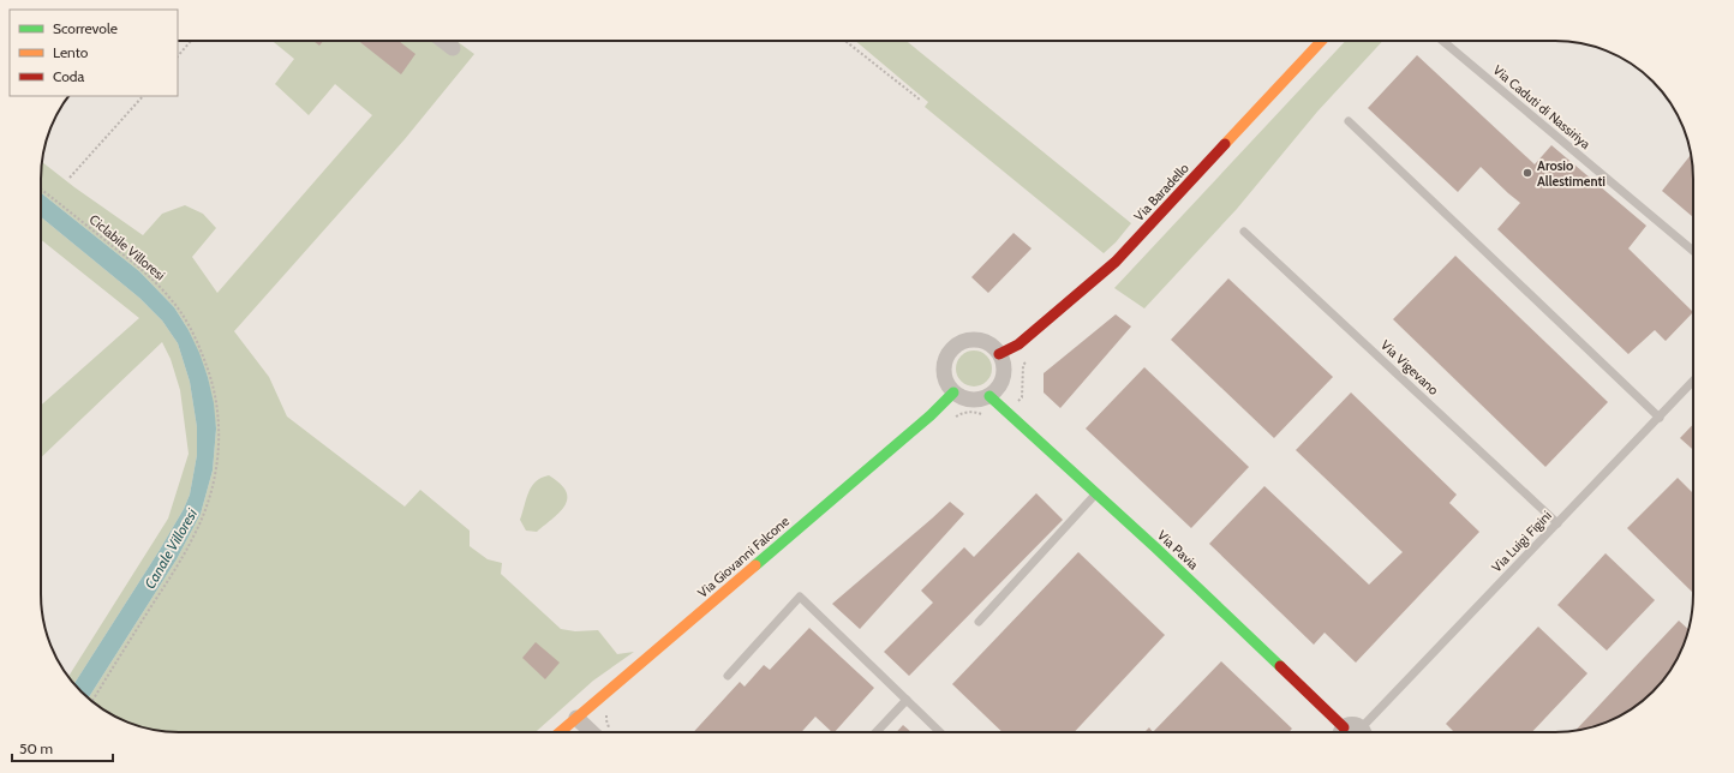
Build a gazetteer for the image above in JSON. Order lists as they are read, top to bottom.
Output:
{
  "streets": {
    "street": ["Via Baradello", "Via Pavia", "Via Giovanni Falcone"],
    "lane": ["Via Caduti di Nassiriya", "Via Vigevano", "Via Luigi Figini"],
    "path": ["Ciclabile Villoresi"]
  },
  "crossings": [
    ["Via Baradello", "Via Pavia"],
    ["Via Baradello", "Via Giovanni Falcone"],
    ["Via Vigevano", "Via Luigi Figini"],
    ["Via Pavia", "Via Giovanni Falcone"]
  ],
  "water": ["Canale Villoresi"],
  "places": ["Arosio Allestimenti"],
  "legend": ["Scorrevole", "Lento", "Coda"],
  "scale_bar": "50 m"
}
